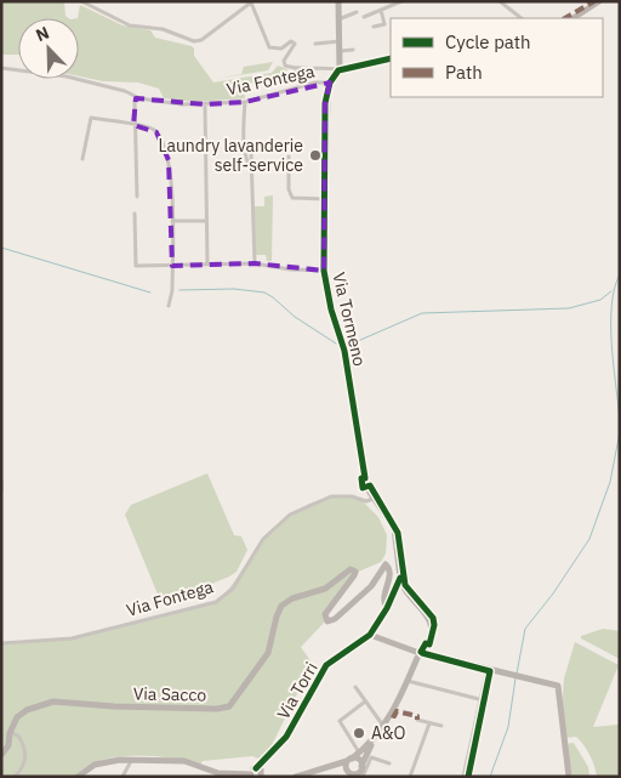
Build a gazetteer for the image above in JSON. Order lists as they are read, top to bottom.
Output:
{
  "streets": {
    "main road": ["Via Tormeno", "Via Torri", "Via Sacco"],
    "street": ["Via Fontega"]
  },
  "crossings": [
    ["Via Fontega", "Via Tormeno"],
    ["Via Tormeno", "Via Torri"],
    ["Via Tormeno", "Via Sacco"]
  ],
  "places": ["Laundry lavanderie self-service", "A&O"],
  "legend": ["Cycle path", "Path"],
  "north": "top left"
}
